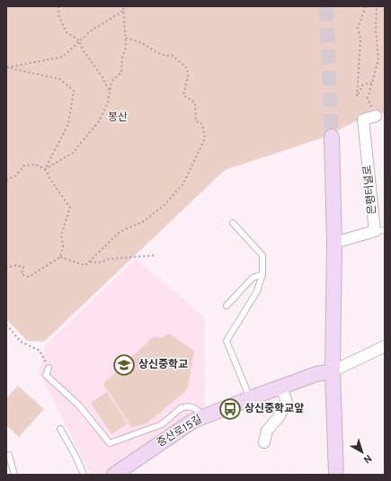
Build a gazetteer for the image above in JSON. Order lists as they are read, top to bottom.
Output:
{
  "streets": {
    "main road": ["증산로15길"],
    "street": ["은평터널로"]
  },
  "parks": ["봉산"],
  "places": {
    "school or university": ["상신중학교"],
    "bus stop": ["상신중학교앞"]
  },
  "north": "bottom right"
}
